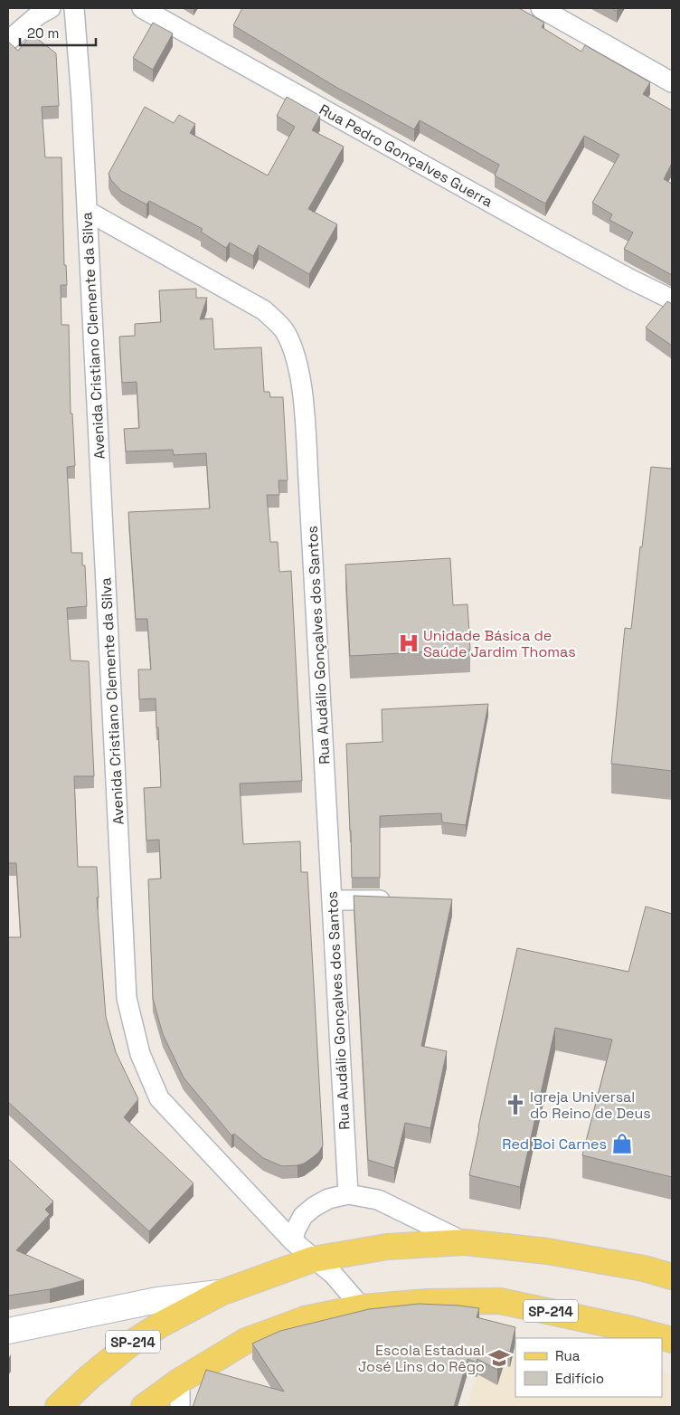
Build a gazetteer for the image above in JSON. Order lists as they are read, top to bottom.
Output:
{
  "streets": {
    "main road": ["SP-214"],
    "street": ["Rua Pedro Gonçalves Guerra", "Avenida Cristiano Clemente da Silva", "Rua Audálio Gonçalves dos Santos"]
  },
  "crossings": [
    ["Avenida Cristiano Clemente da Silva", "Rua Audálio Gonçalves dos Santos"],
    ["Avenida Cristiano Clemente da Silva", "SP-214"]
  ],
  "places": {
    "hospital": ["Unidade Básica de Saúde Jardim Thomas"],
    "church": ["Igreja Universal do Reino de Deus"],
    "shop": ["Red Boi Carnes"],
    "school or university": ["Escola Estadual José Lins do Rêgo"]
  },
  "legend": ["Rua", "Edifício"],
  "scale_bar": "20 m"
}
